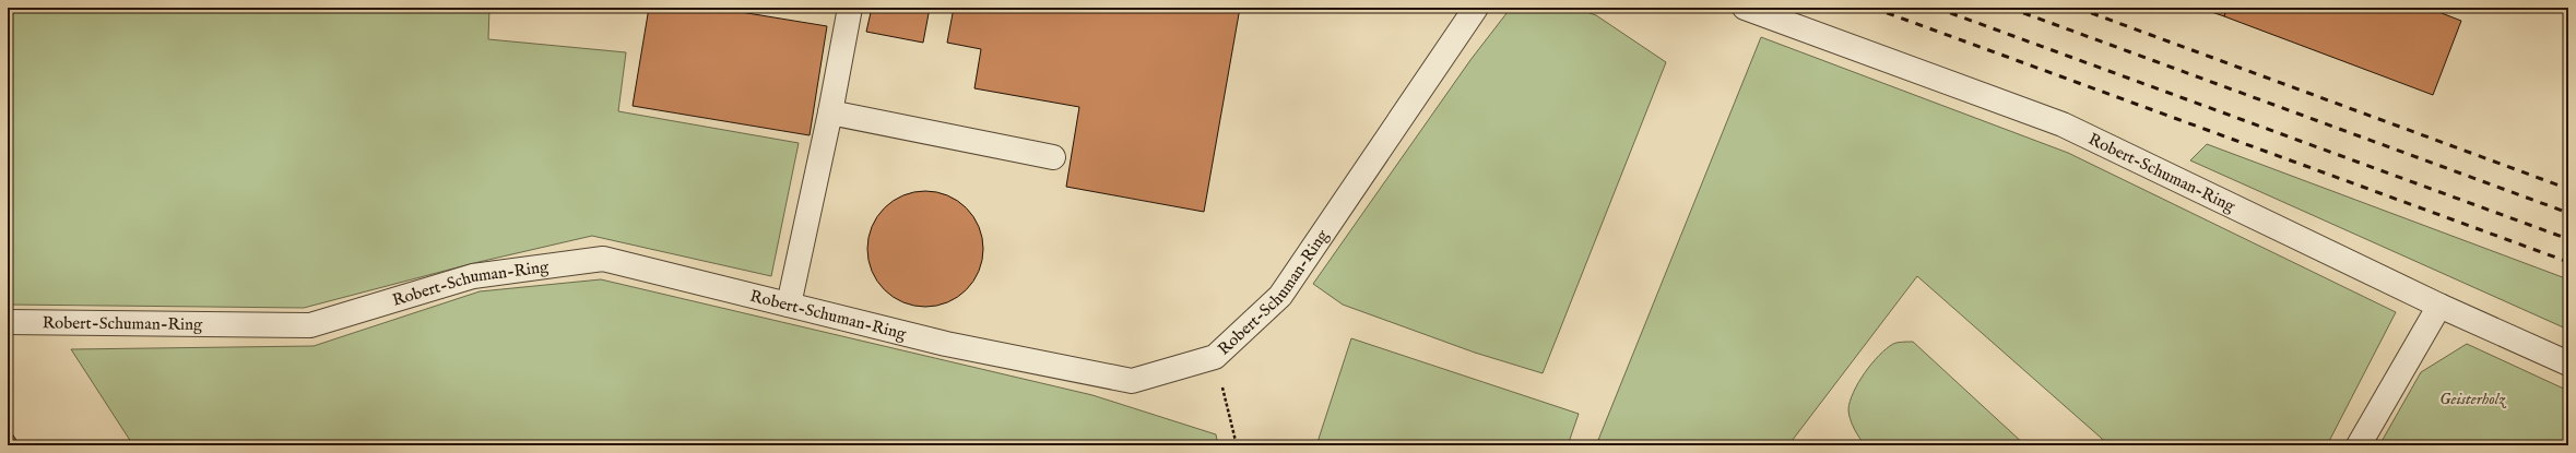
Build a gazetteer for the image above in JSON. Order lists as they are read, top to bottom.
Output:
{
  "streets": {
    "street": ["Robert-Schuman-Ring"]
  },
  "parks": ["Geisterholz"]
}
